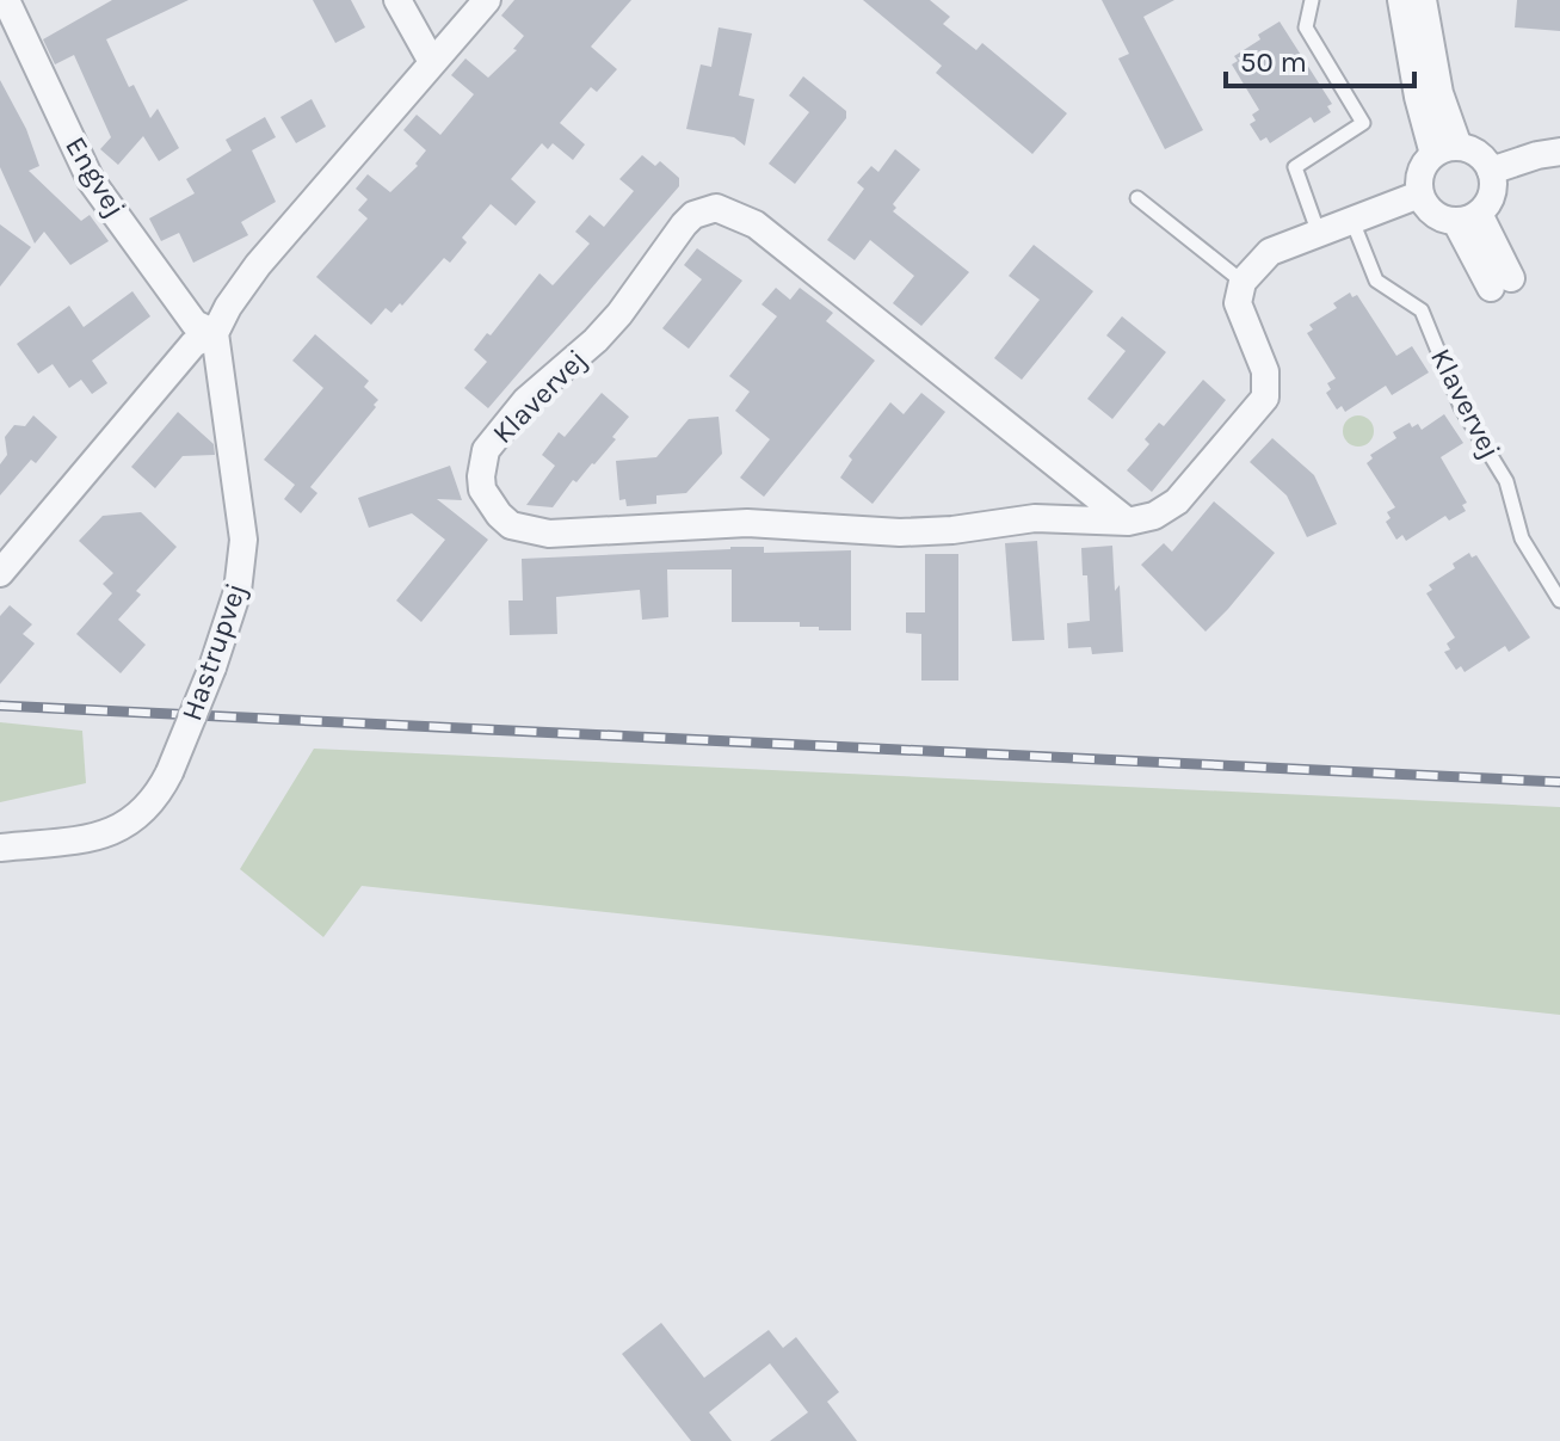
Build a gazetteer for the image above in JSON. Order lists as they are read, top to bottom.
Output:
{
  "streets": {
    "street": ["Engvej", "Klavervej", "Hastrupvej"]
  },
  "crossings": [
    ["Engvej", "Hastrupvej"]
  ],
  "scale_bar": "50 m"
}
